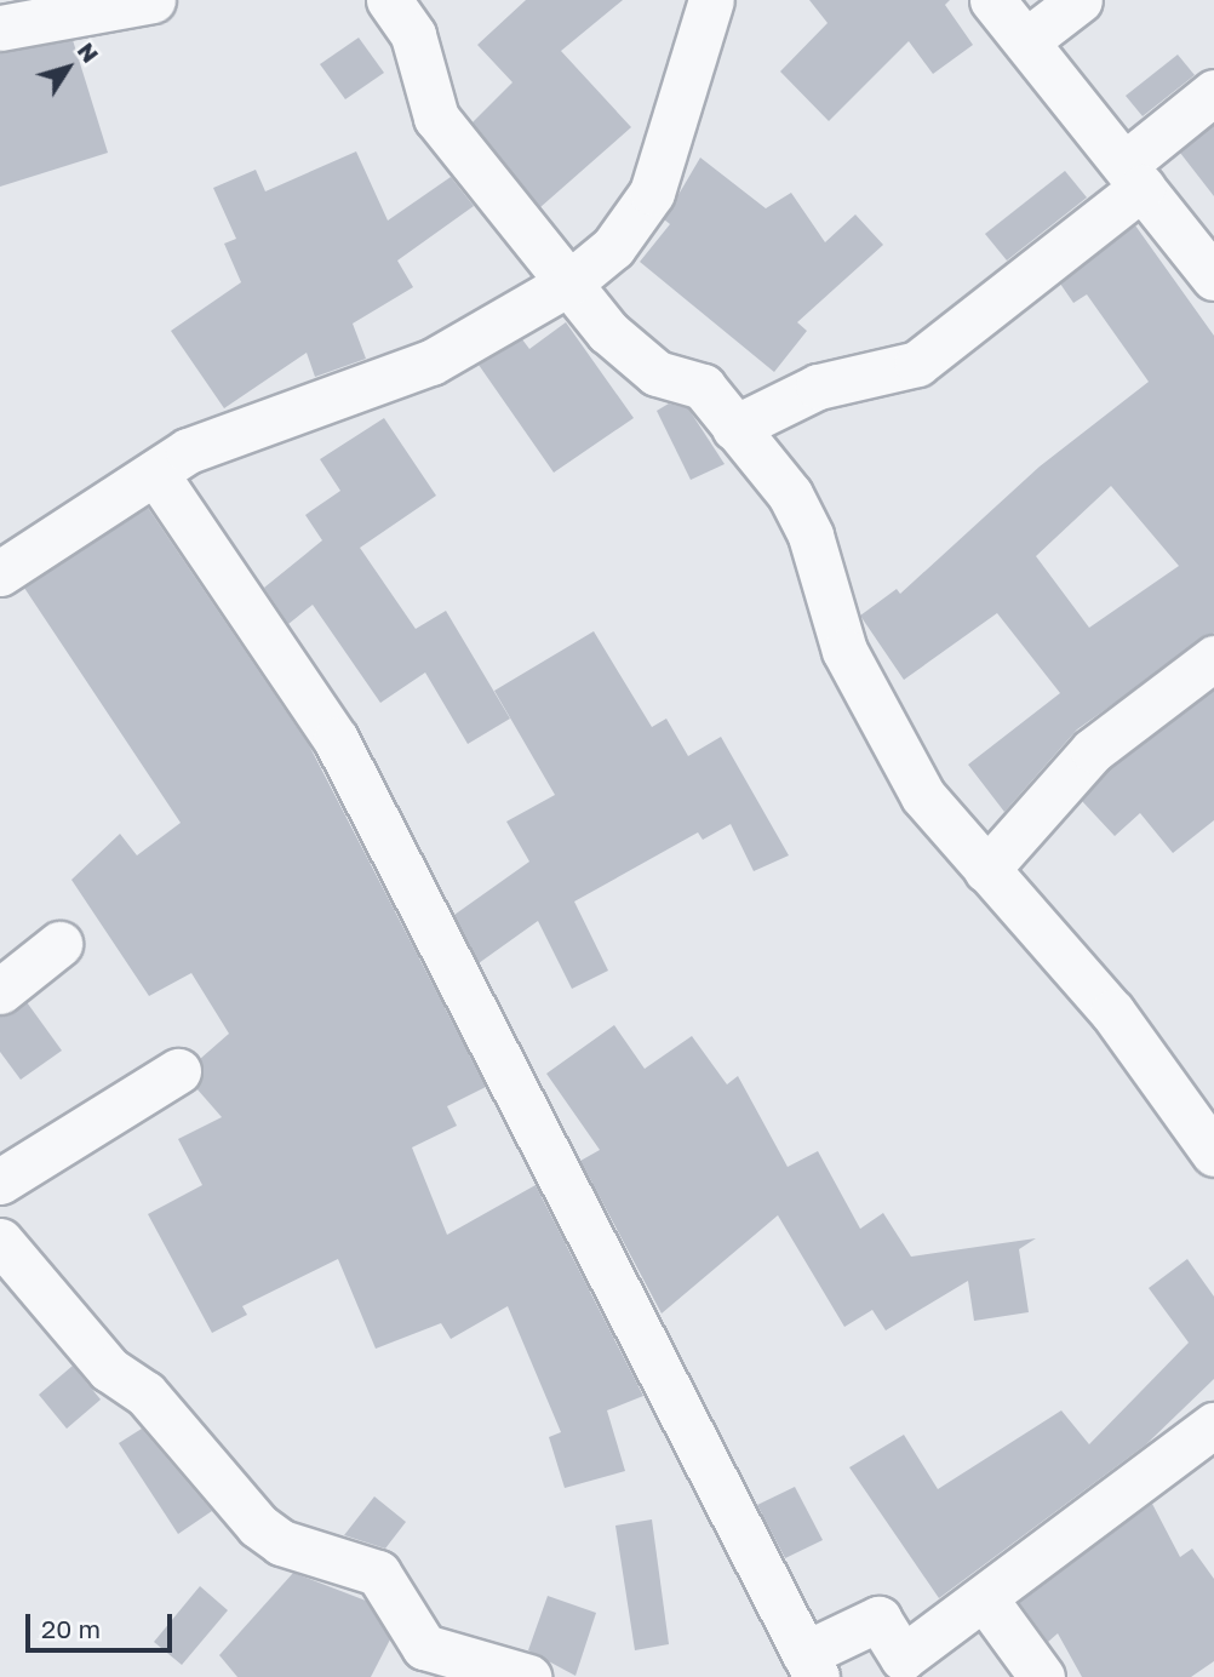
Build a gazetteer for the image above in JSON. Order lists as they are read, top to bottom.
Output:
{
  "scale_bar": "20 m",
  "north": "top right"
}
